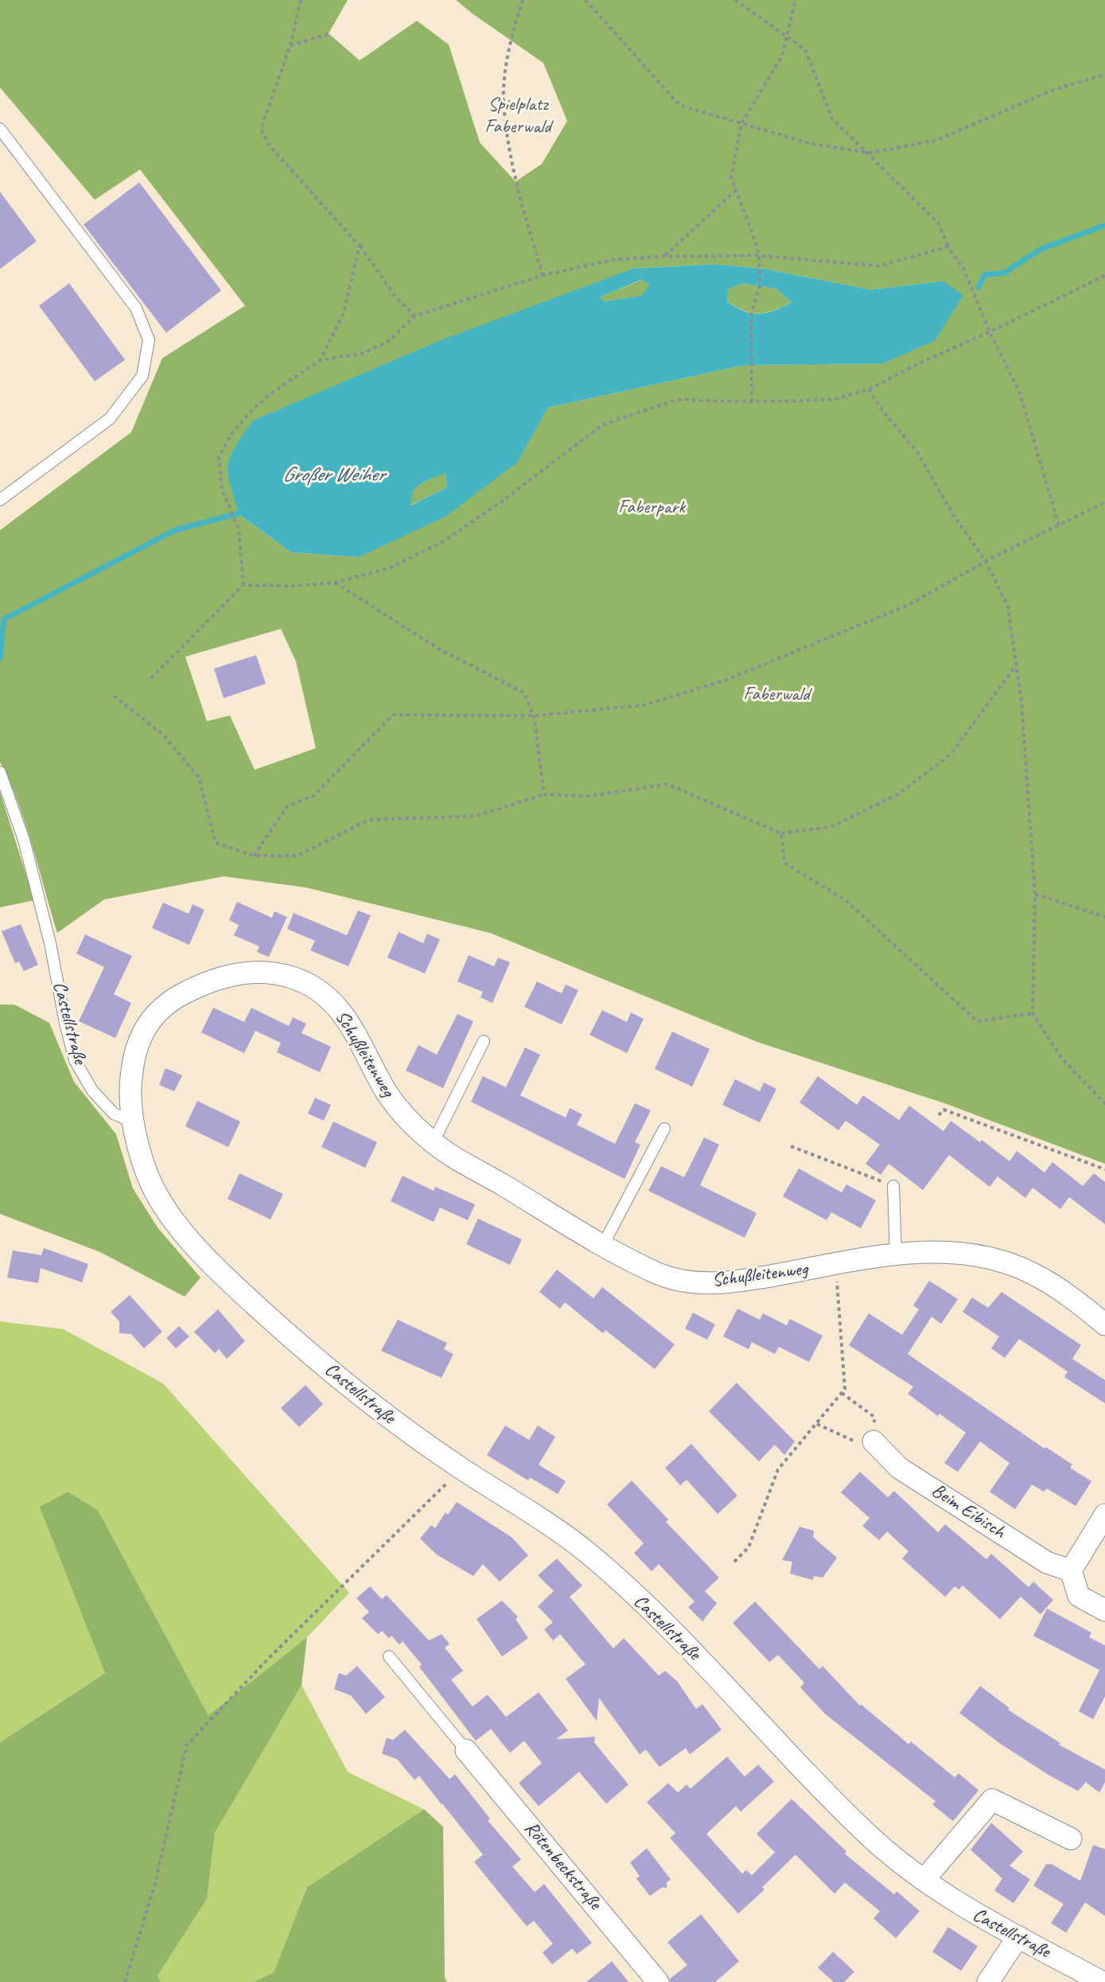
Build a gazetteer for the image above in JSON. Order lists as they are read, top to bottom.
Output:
{
  "streets": {
    "street": [
      "Castellstraße",
      "Schußleitenweg",
      "Beim Eibisch",
      "Rötenbeckstraße"
    ]
  },
  "crossings": [
    ["Castellstraße", "Schußleitenweg"]
  ],
  "water": ["Großer Weiher"],
  "parks": ["Spielplatz Faberwald", "Faberpark", "Faberwald"]
}
